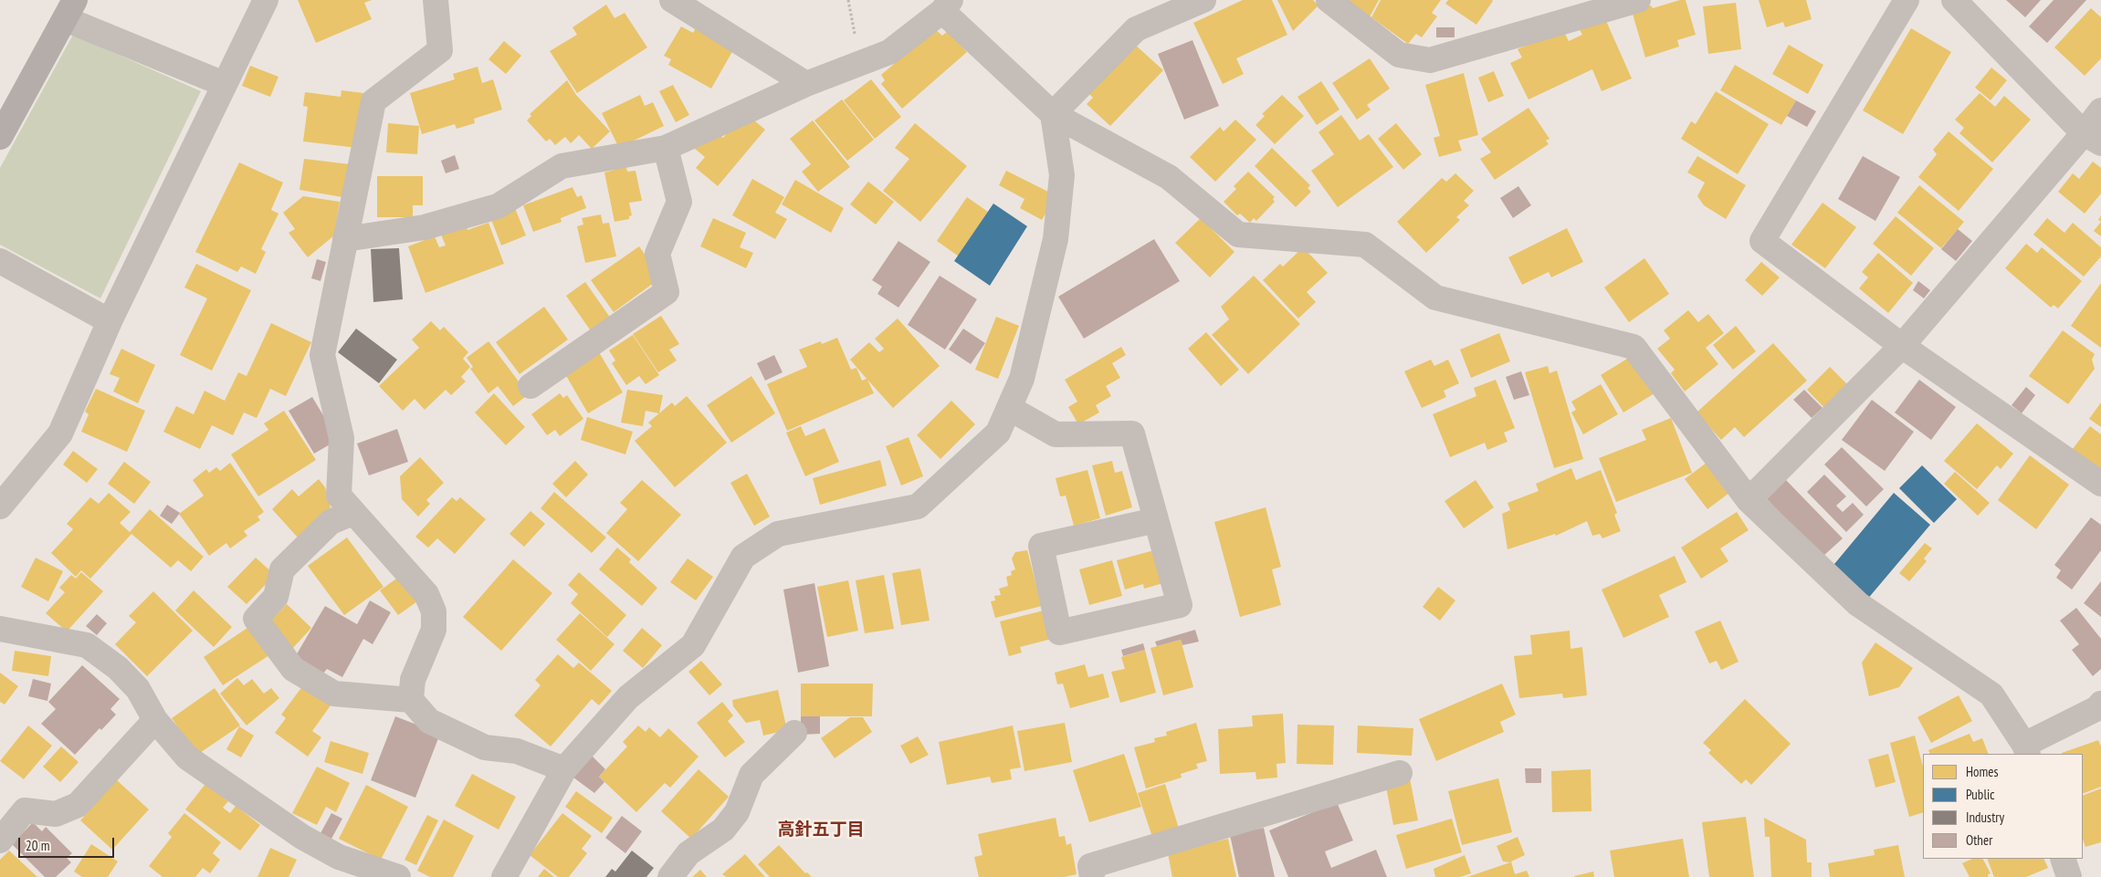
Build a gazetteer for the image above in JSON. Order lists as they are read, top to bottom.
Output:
{
  "districts": ["高針五丁目"],
  "legend": [
    "Homes",
    "Public",
    "Industry",
    "Other"
  ],
  "scale_bar": "20 m"
}
